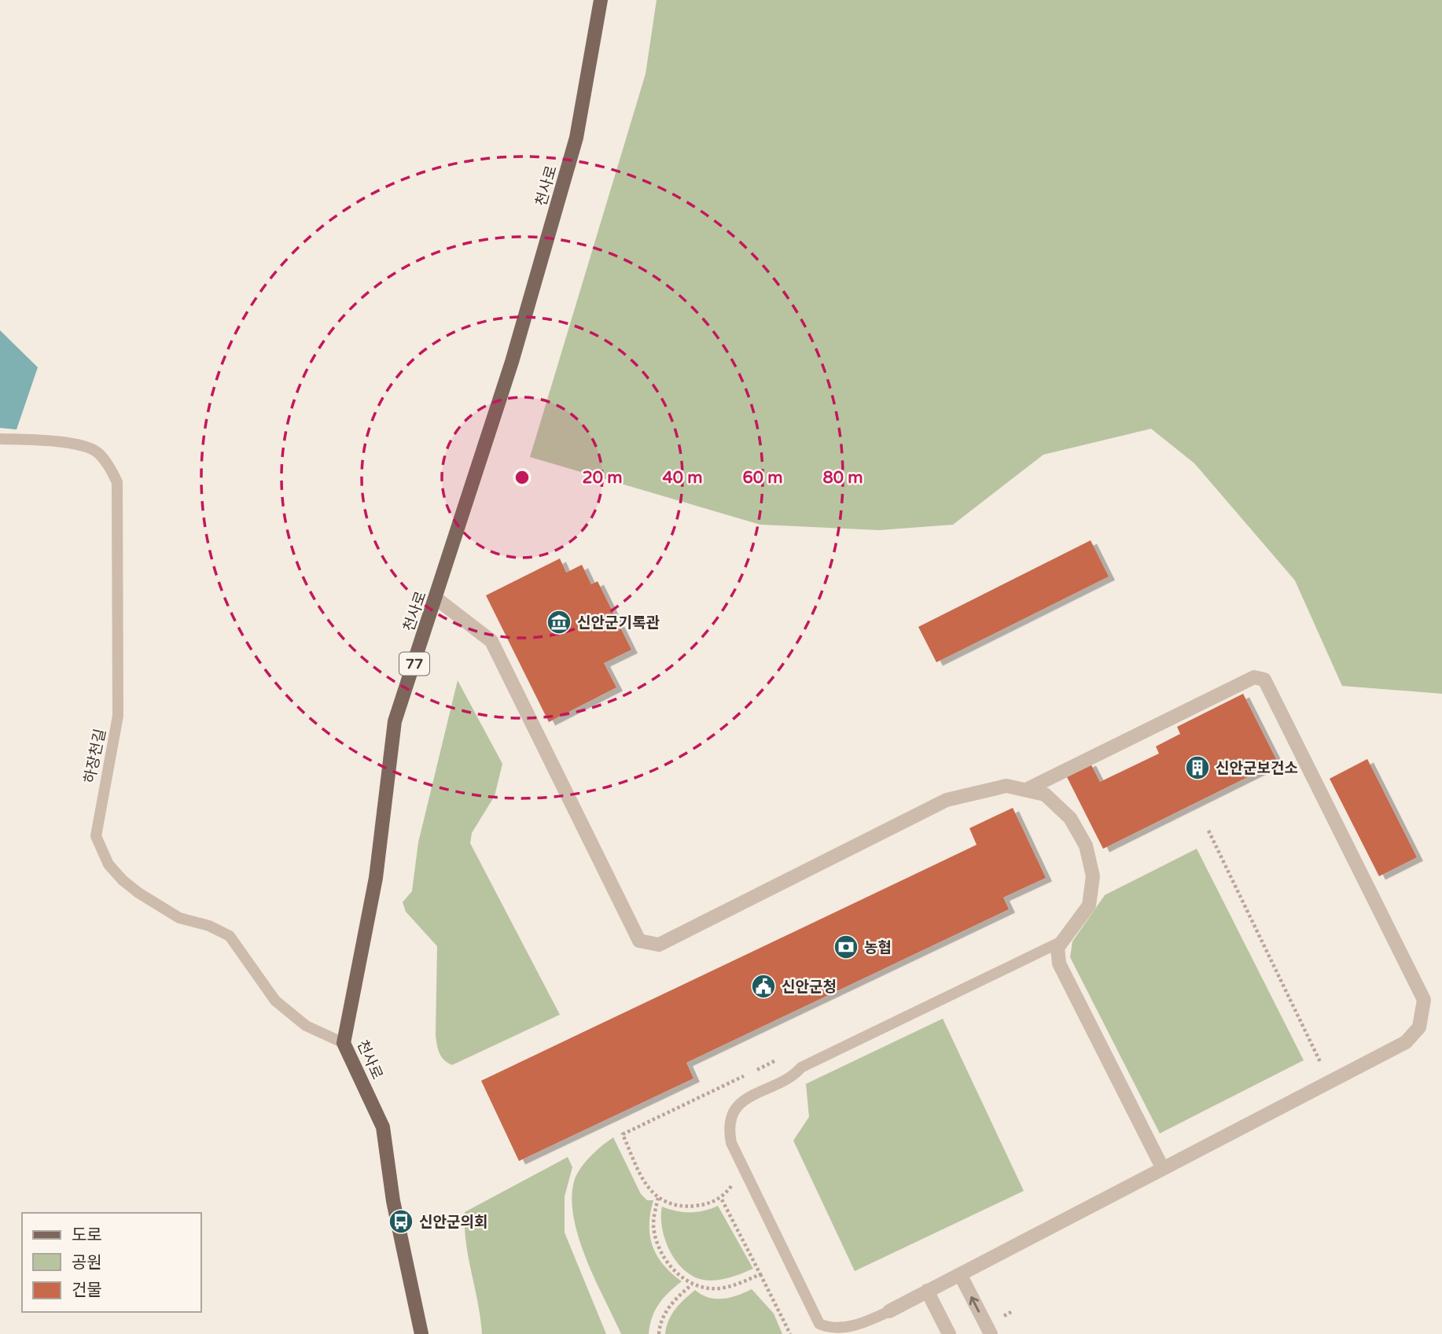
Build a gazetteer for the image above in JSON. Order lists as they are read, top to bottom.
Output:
{
  "streets": {
    "main road": ["천사로", "77"],
    "lane": ["하장천길"]
  },
  "crossings": [
    ["천사로", "하장천길"]
  ],
  "places": {
    "museum": ["신안군기록관"],
    "building": ["신안군보건소"],
    "bank": ["농협"],
    "public building": ["신안군청"],
    "bus stop": ["신안군의회"]
  },
  "legend": ["도로", "공원", "건물"],
  "rings": [
    "20 m",
    "40 m",
    "60 m",
    "80 m"
  ]
}
